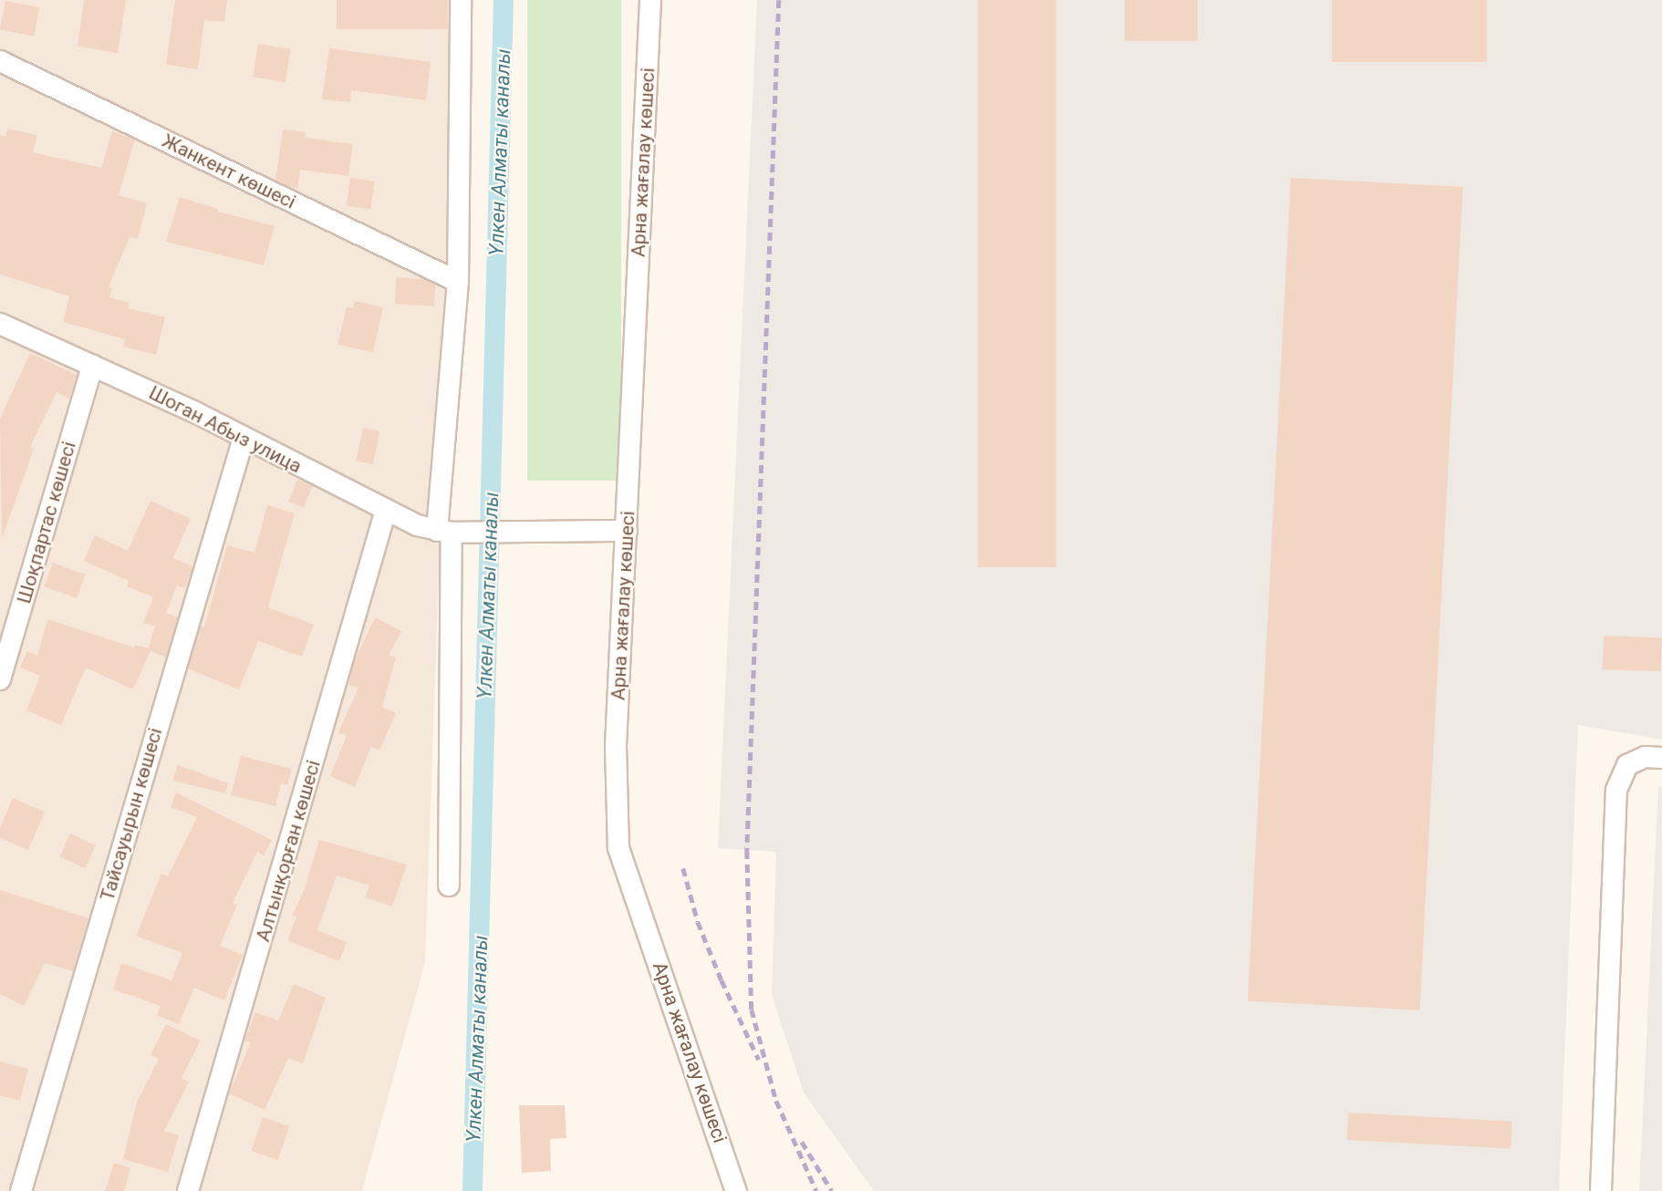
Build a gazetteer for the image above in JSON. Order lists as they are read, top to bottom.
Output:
{
  "streets": {
    "street": [
      "Арна жағалау көшесі",
      "Жанкент көшесі",
      "Шоган Абыз улица",
      "Шоқпартас көшесі",
      "Тайсауырын көшесі",
      "Алтынқорған көшесі"
    ]
  },
  "crossings": [
    ["Арна жағалау көшесі", "Шоган Абыз улица"],
    ["Шоган Абыз улица", "Шоқпартас көшесі"],
    ["Шоган Абыз улица", "Тайсауырын көшесі"],
    ["Шоган Абыз улица", "Алтынқорған көшесі"]
  ],
  "water": ["Үлкен Алматы каналы"]
}
